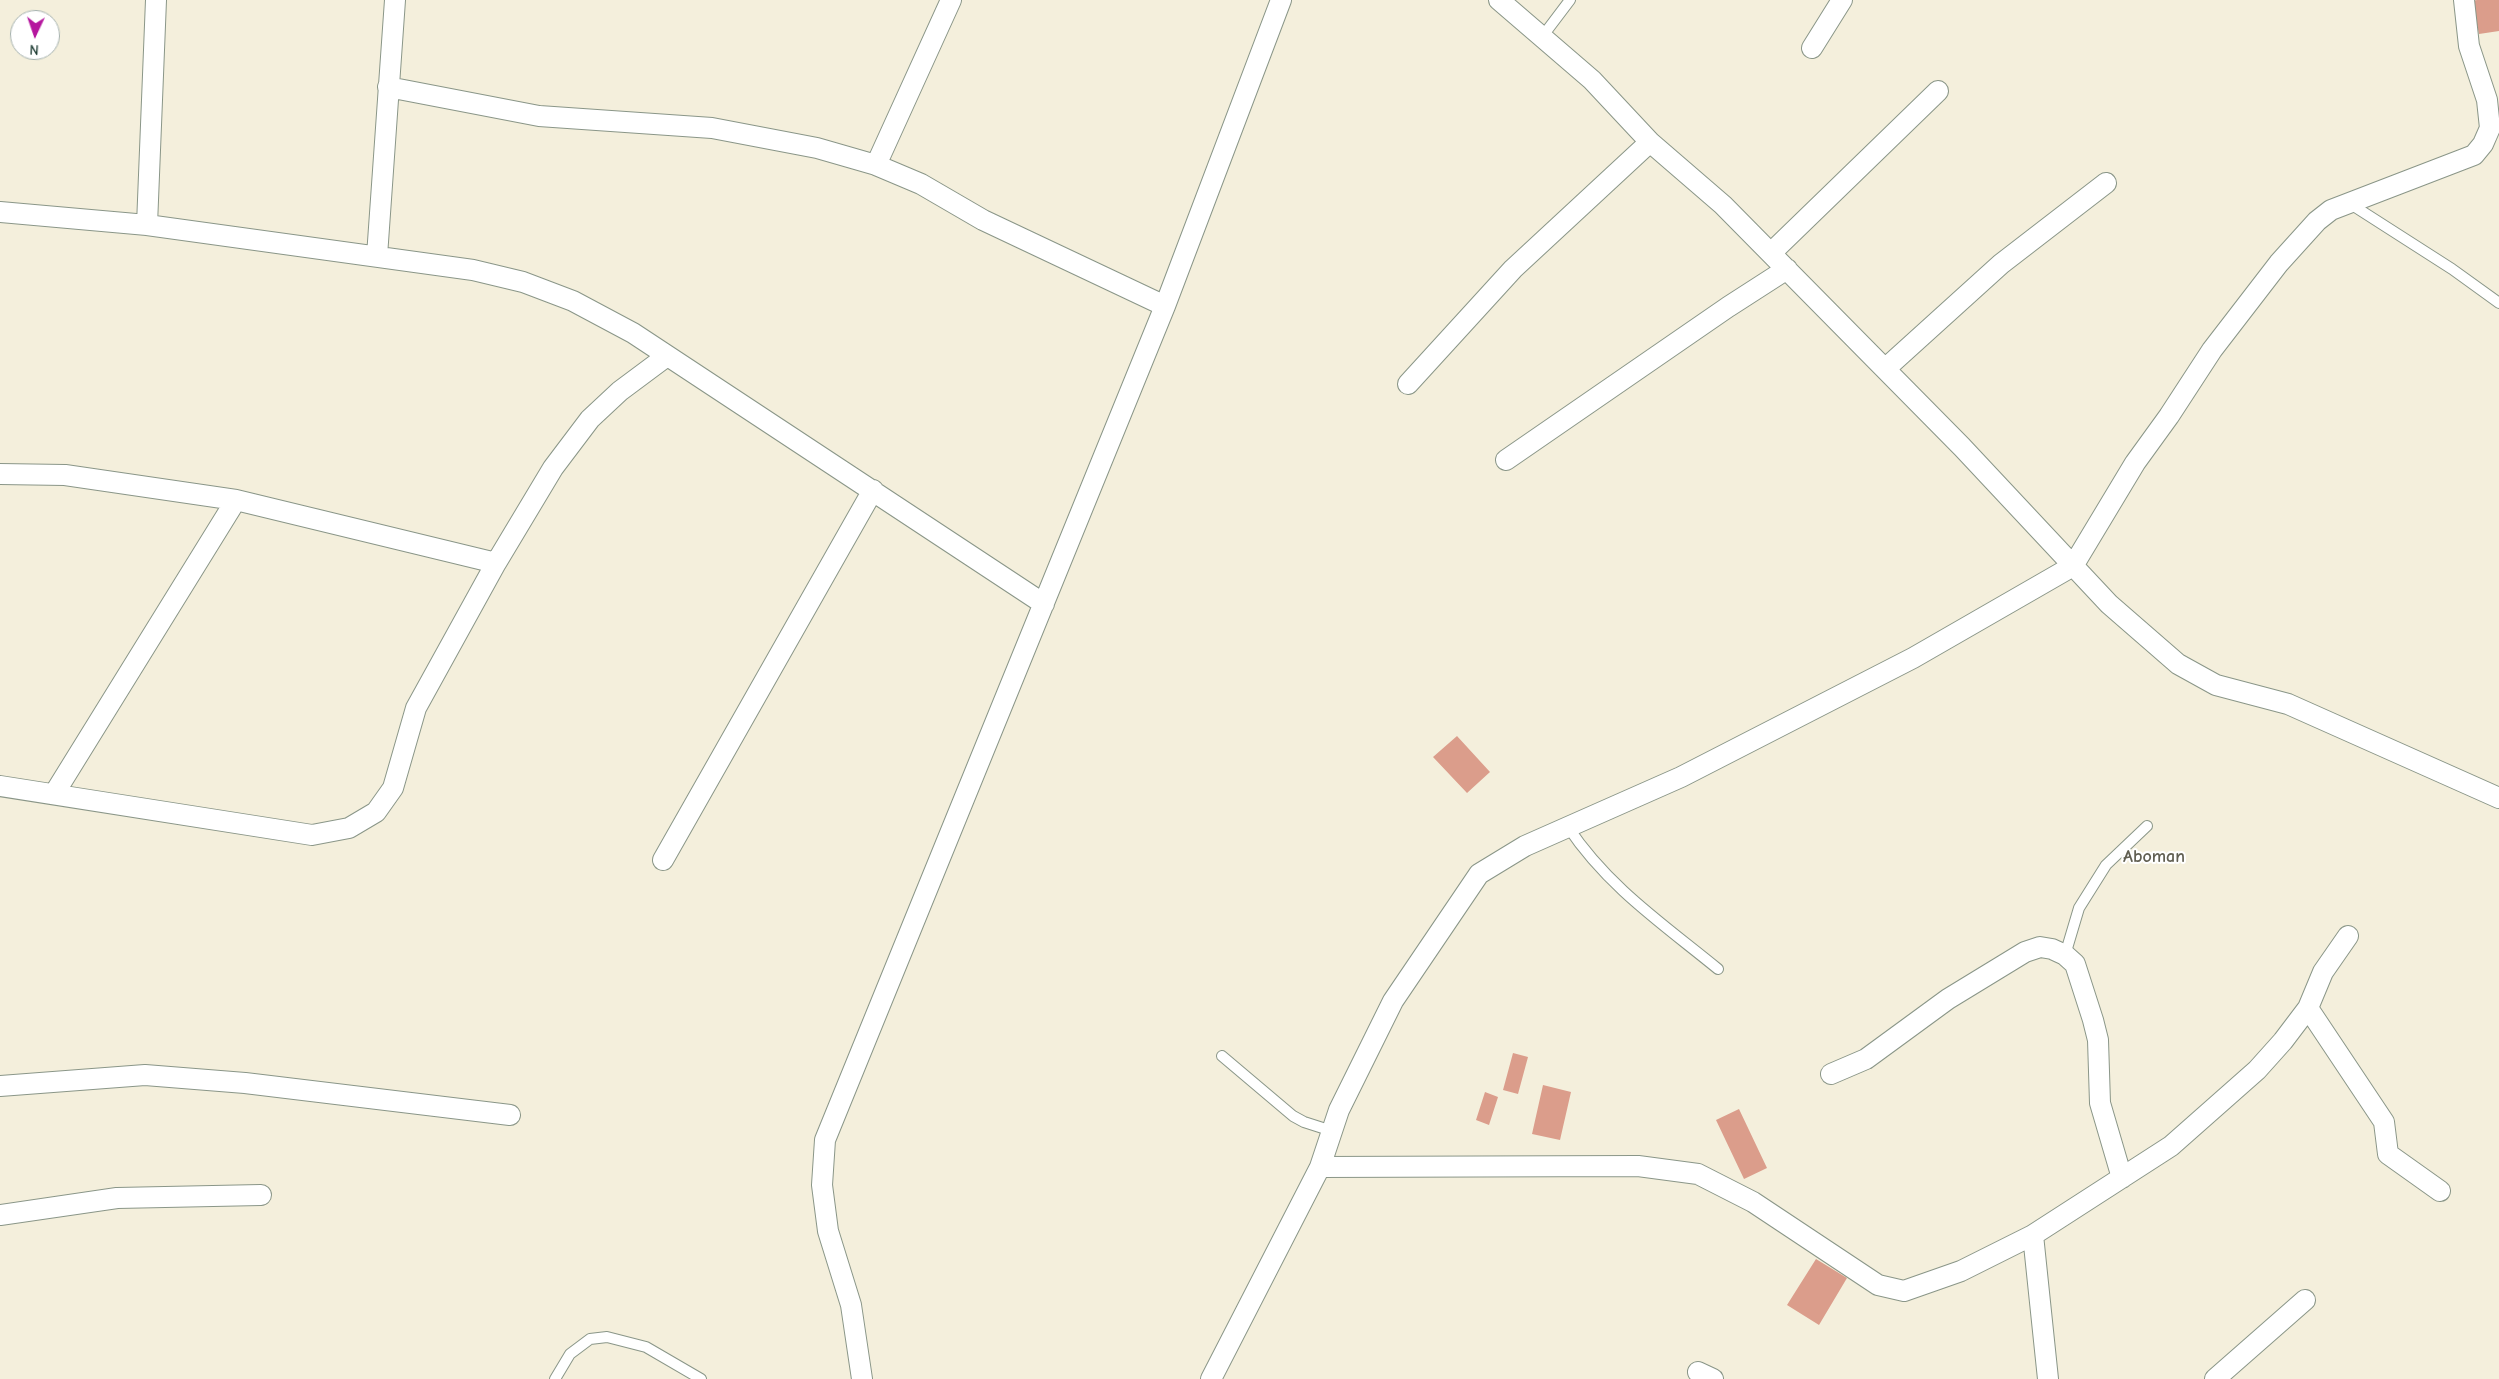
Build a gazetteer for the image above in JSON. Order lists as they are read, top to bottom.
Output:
{
  "districts": ["Aboman"],
  "north": "bottom"
}
